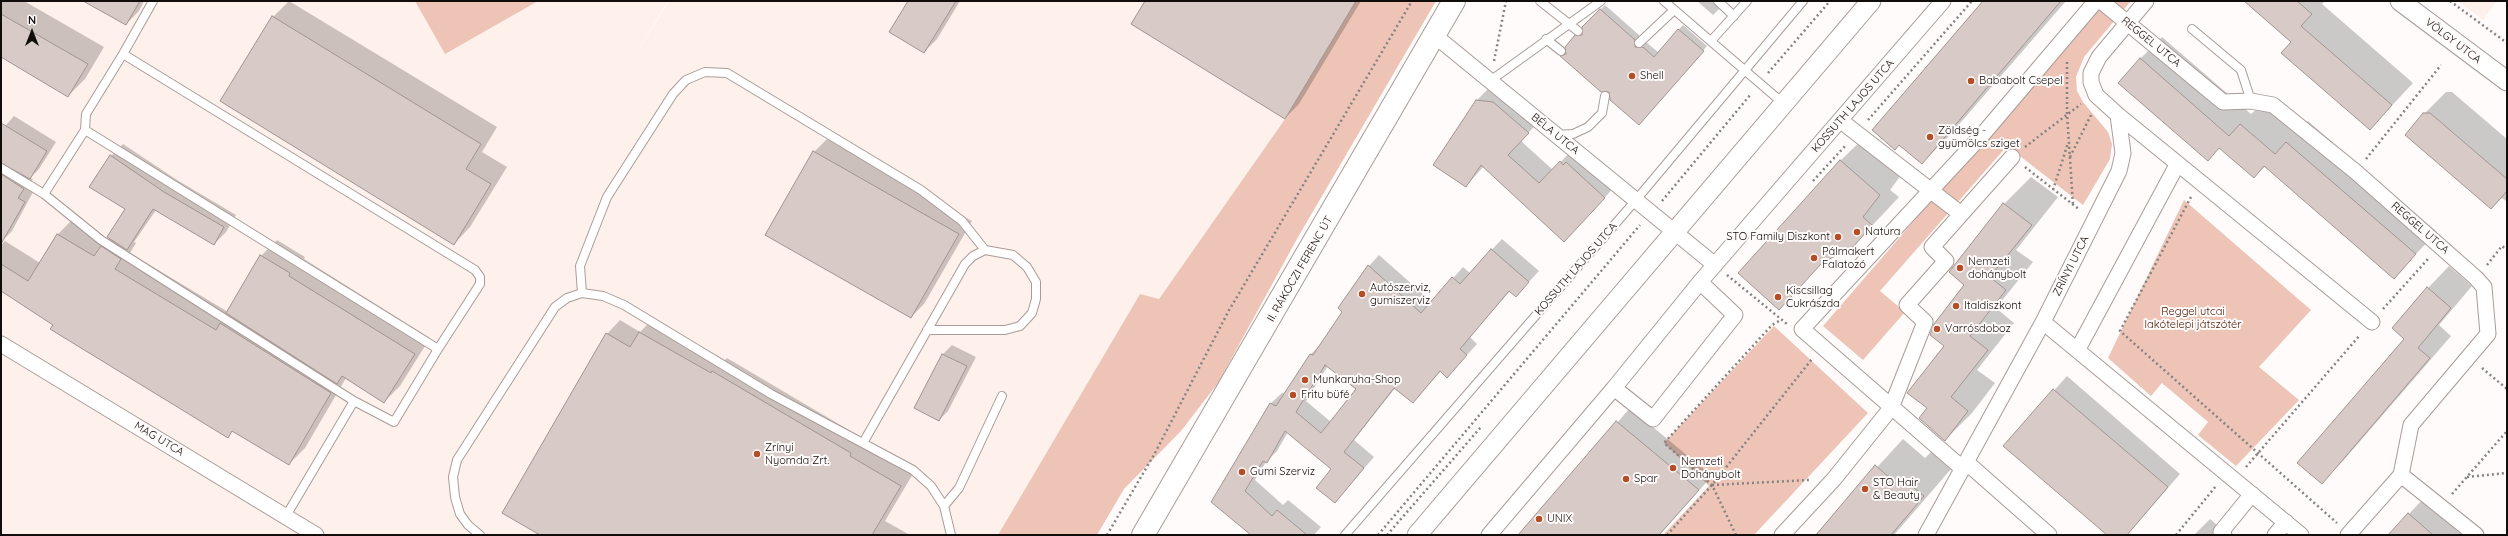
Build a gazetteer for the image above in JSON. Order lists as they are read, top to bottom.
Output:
{
  "streets": {
    "main road": ["II. RÁKÓCZI FERENC ÚT"],
    "street": [
      "VÖLGY UTCA",
      "REGGEL UTCA",
      "KOSSUTH LAJOS UTCA",
      "BÉLA UTCA",
      "ZRÍNYI UTCA",
      "MAG UTCA"
    ]
  },
  "crossings": [
    ["KOSSUTH LAJOS UTCA", "BÉLA UTCA"],
    ["BÉLA UTCA", "II. RÁKÓCZI FERENC ÚT"]
  ],
  "parks": ["Reggel utcai lakótelepi játszótér"],
  "places": [
    "Shell",
    "Bababolt Csepel",
    "Zöldség - gyümölcs sziget",
    "Natura",
    "STO Family Diszkont",
    "Pálmakert Falatozó",
    "Nemzeti dohánybolt",
    "Autószerviz, gumiszerviz",
    "Kiscsillag Cukrászda",
    "Italdiszkont",
    "Varrósdoboz",
    "Munkaruha-Shop",
    "Fritu büfé",
    "Zrínyi Nyomda Zrt.",
    "Nemzeti Dohánybolt",
    "Gumi Szerviz",
    "Spar",
    "STO Hair & Beauty",
    "UNIX"
  ],
  "north": "top"
}
